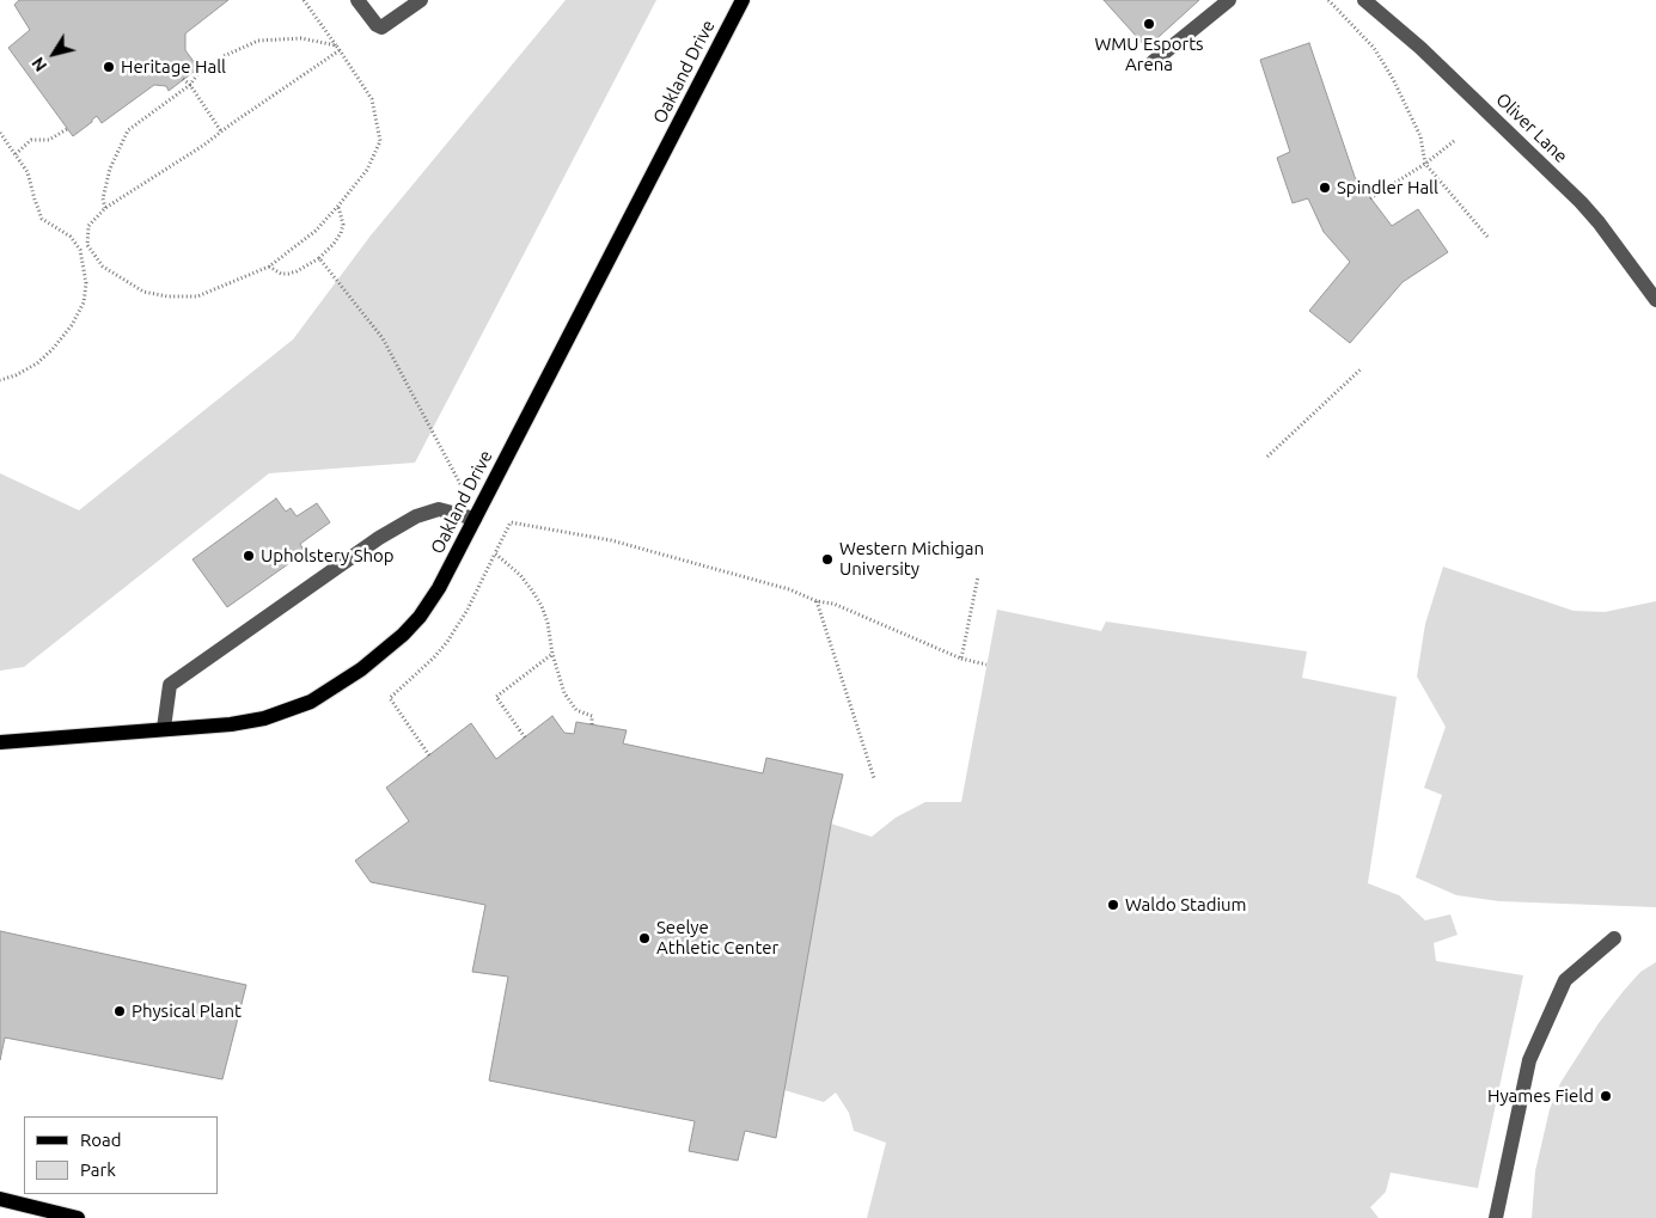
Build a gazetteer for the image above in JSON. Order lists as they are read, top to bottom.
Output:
{
  "streets": {
    "main road": ["Oakland Drive"],
    "street": ["Oliver Lane"]
  },
  "places": [
    "WMU Esports Arena",
    "Heritage Hall",
    "Spindler Hall",
    "Upholstery Shop",
    "Western Michigan University",
    "Waldo Stadium",
    "Seelye Athletic Center",
    "Physical Plant",
    "Hyames Field"
  ],
  "legend": ["Road", "Park"],
  "north": "bottom left"
}
